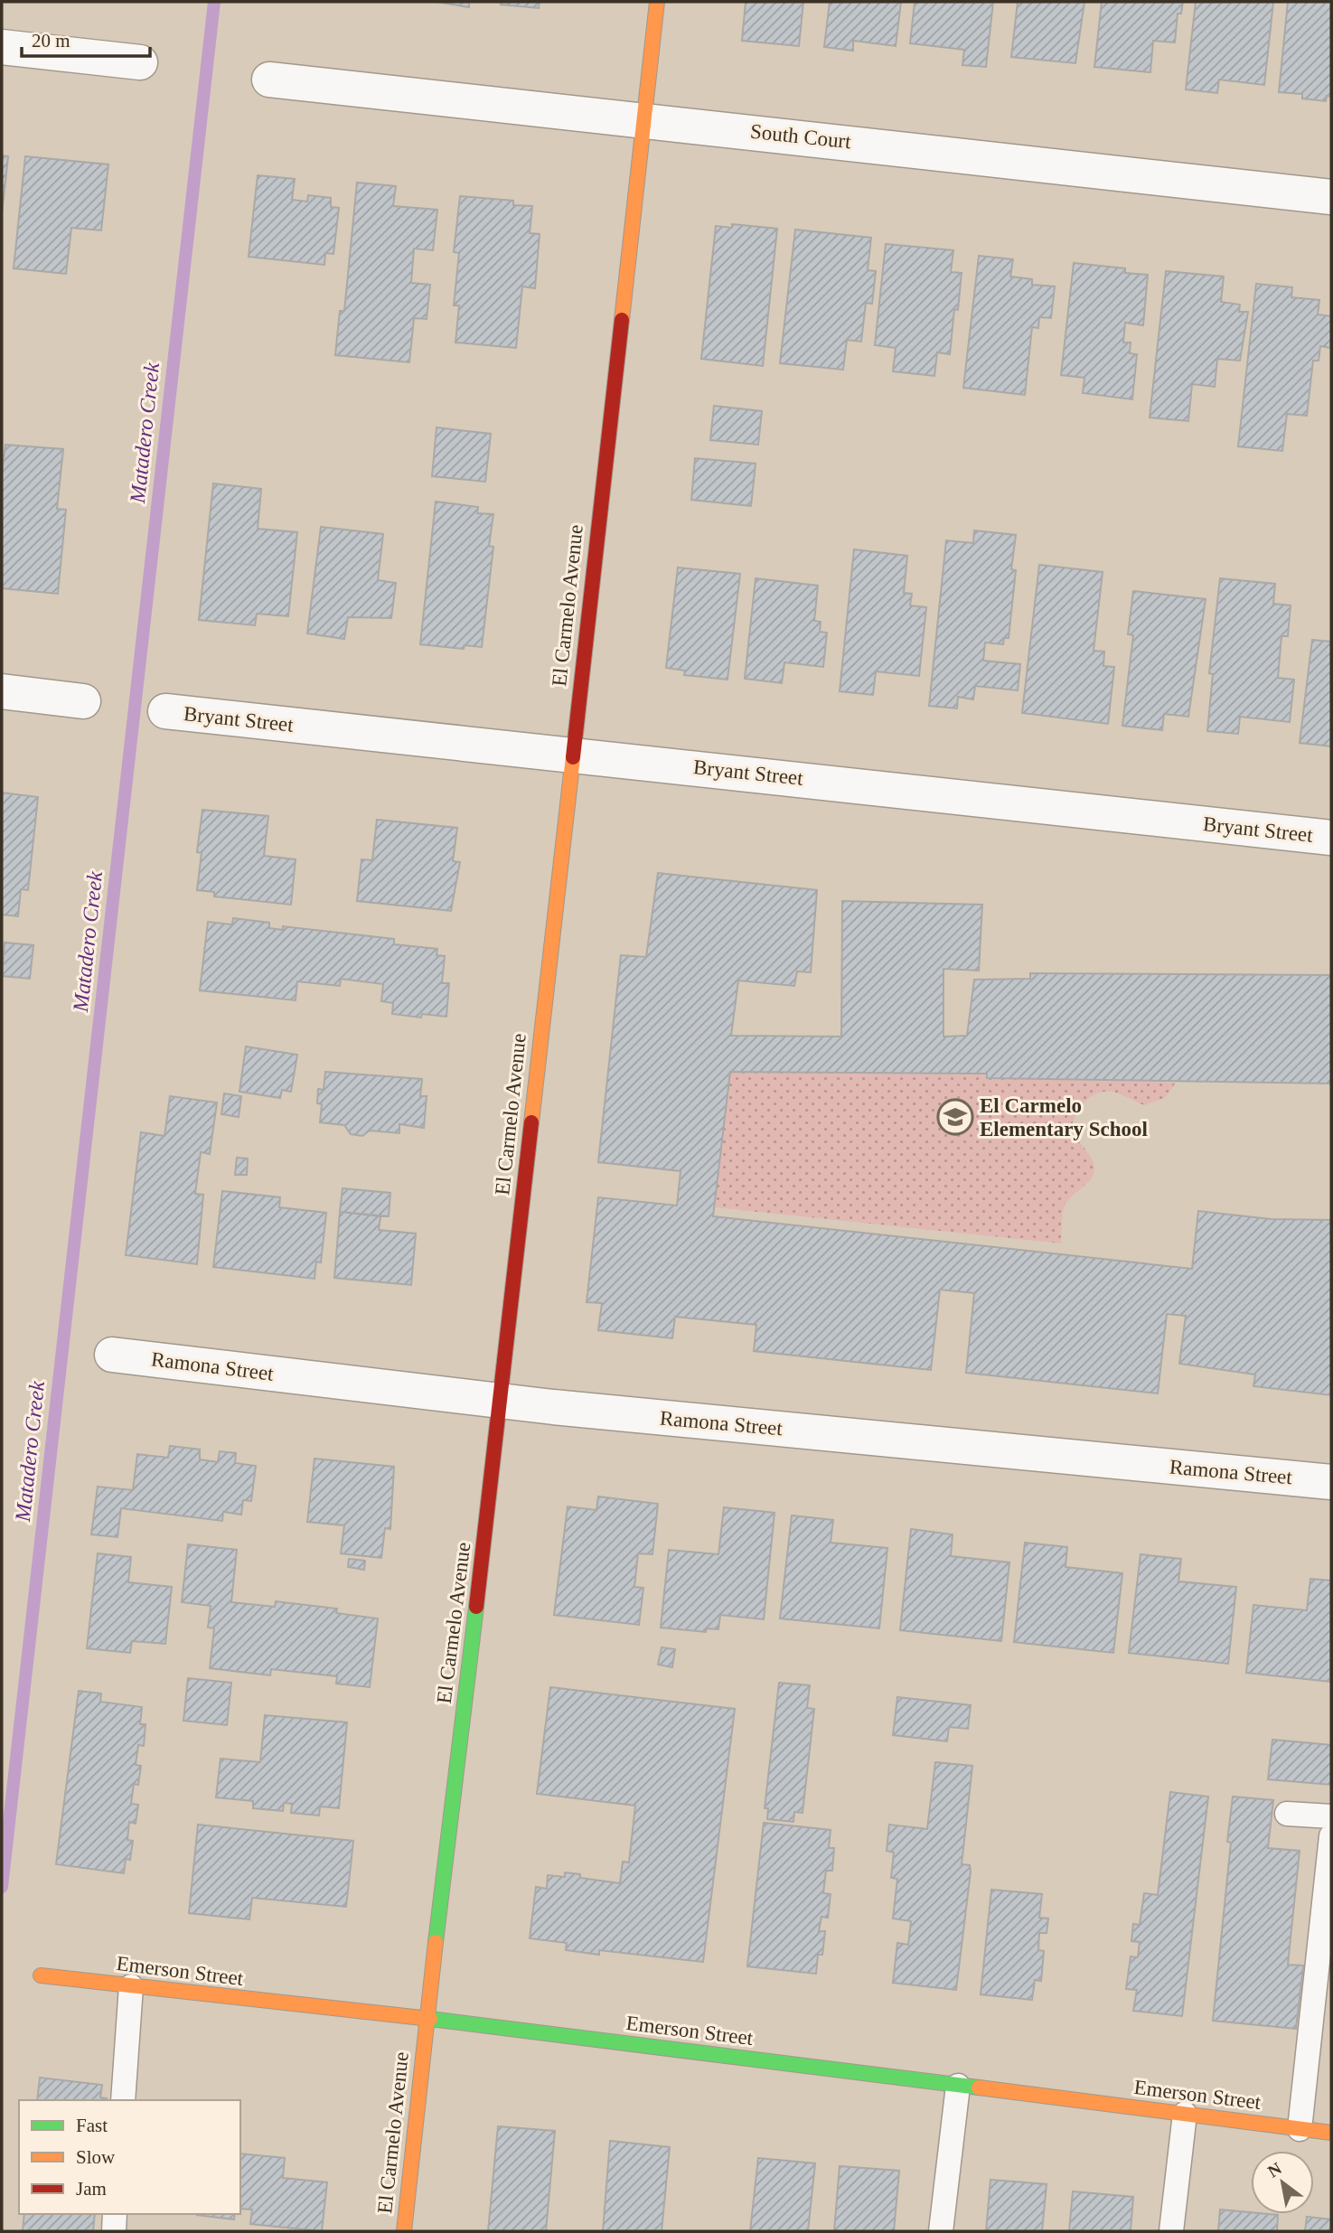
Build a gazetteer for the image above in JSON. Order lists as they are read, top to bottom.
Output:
{
  "streets": {
    "street": [
      "South Court",
      "El Carmelo Avenue",
      "Bryant Street",
      "Ramona Street",
      "Emerson Street"
    ]
  },
  "crossings": [
    ["South Court", "El Carmelo Avenue"],
    ["El Carmelo Avenue", "Bryant Street"],
    ["El Carmelo Avenue", "Ramona Street"],
    ["El Carmelo Avenue", "Emerson Street"]
  ],
  "water": ["Matadero Creek"],
  "places": {
    "school or university": ["El Carmelo Elementary School"]
  },
  "legend": ["Fast", "Slow", "Jam"],
  "scale_bar": "20 m",
  "north": "top left"
}
